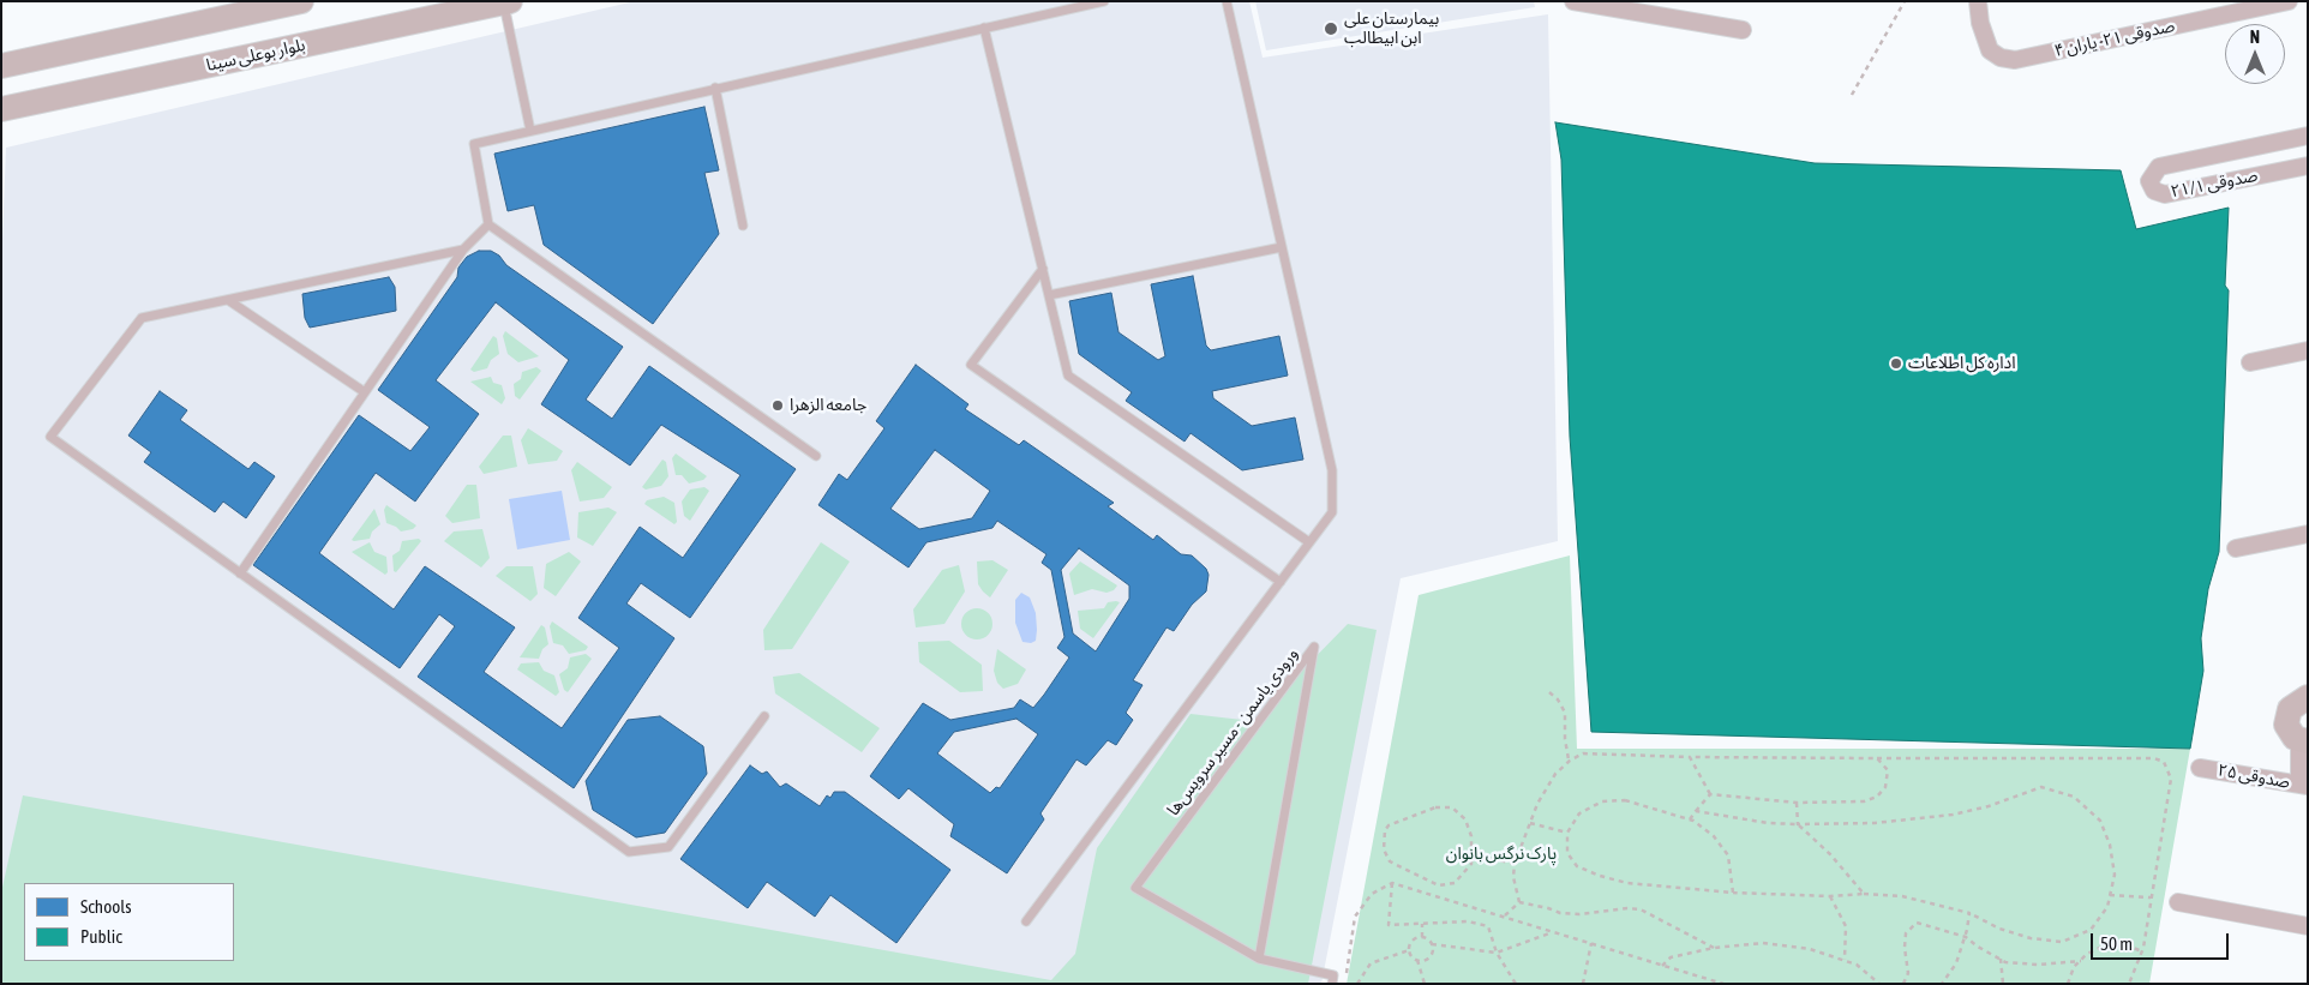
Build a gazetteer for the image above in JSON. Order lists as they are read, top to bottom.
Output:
{
  "streets": {
    "main road": ["بلوار بوعلی سینا"],
    "street": ["صدوقی ۲۱- یاران ۴", "صدوقی ۲۱/۱", "صدوقی ۲۵"],
    "lane": ["ورودی یاسمن - مسیر سرویس‌ها"]
  },
  "parks": ["پارک نرگس بانوان"],
  "places": ["بیمارستان علی ابن ابیطالب", "اداره کل اطلاعات", "جامعه الزهرا"],
  "legend": ["Schools", "Public"],
  "scale_bar": "50 m",
  "north": "top"
}
